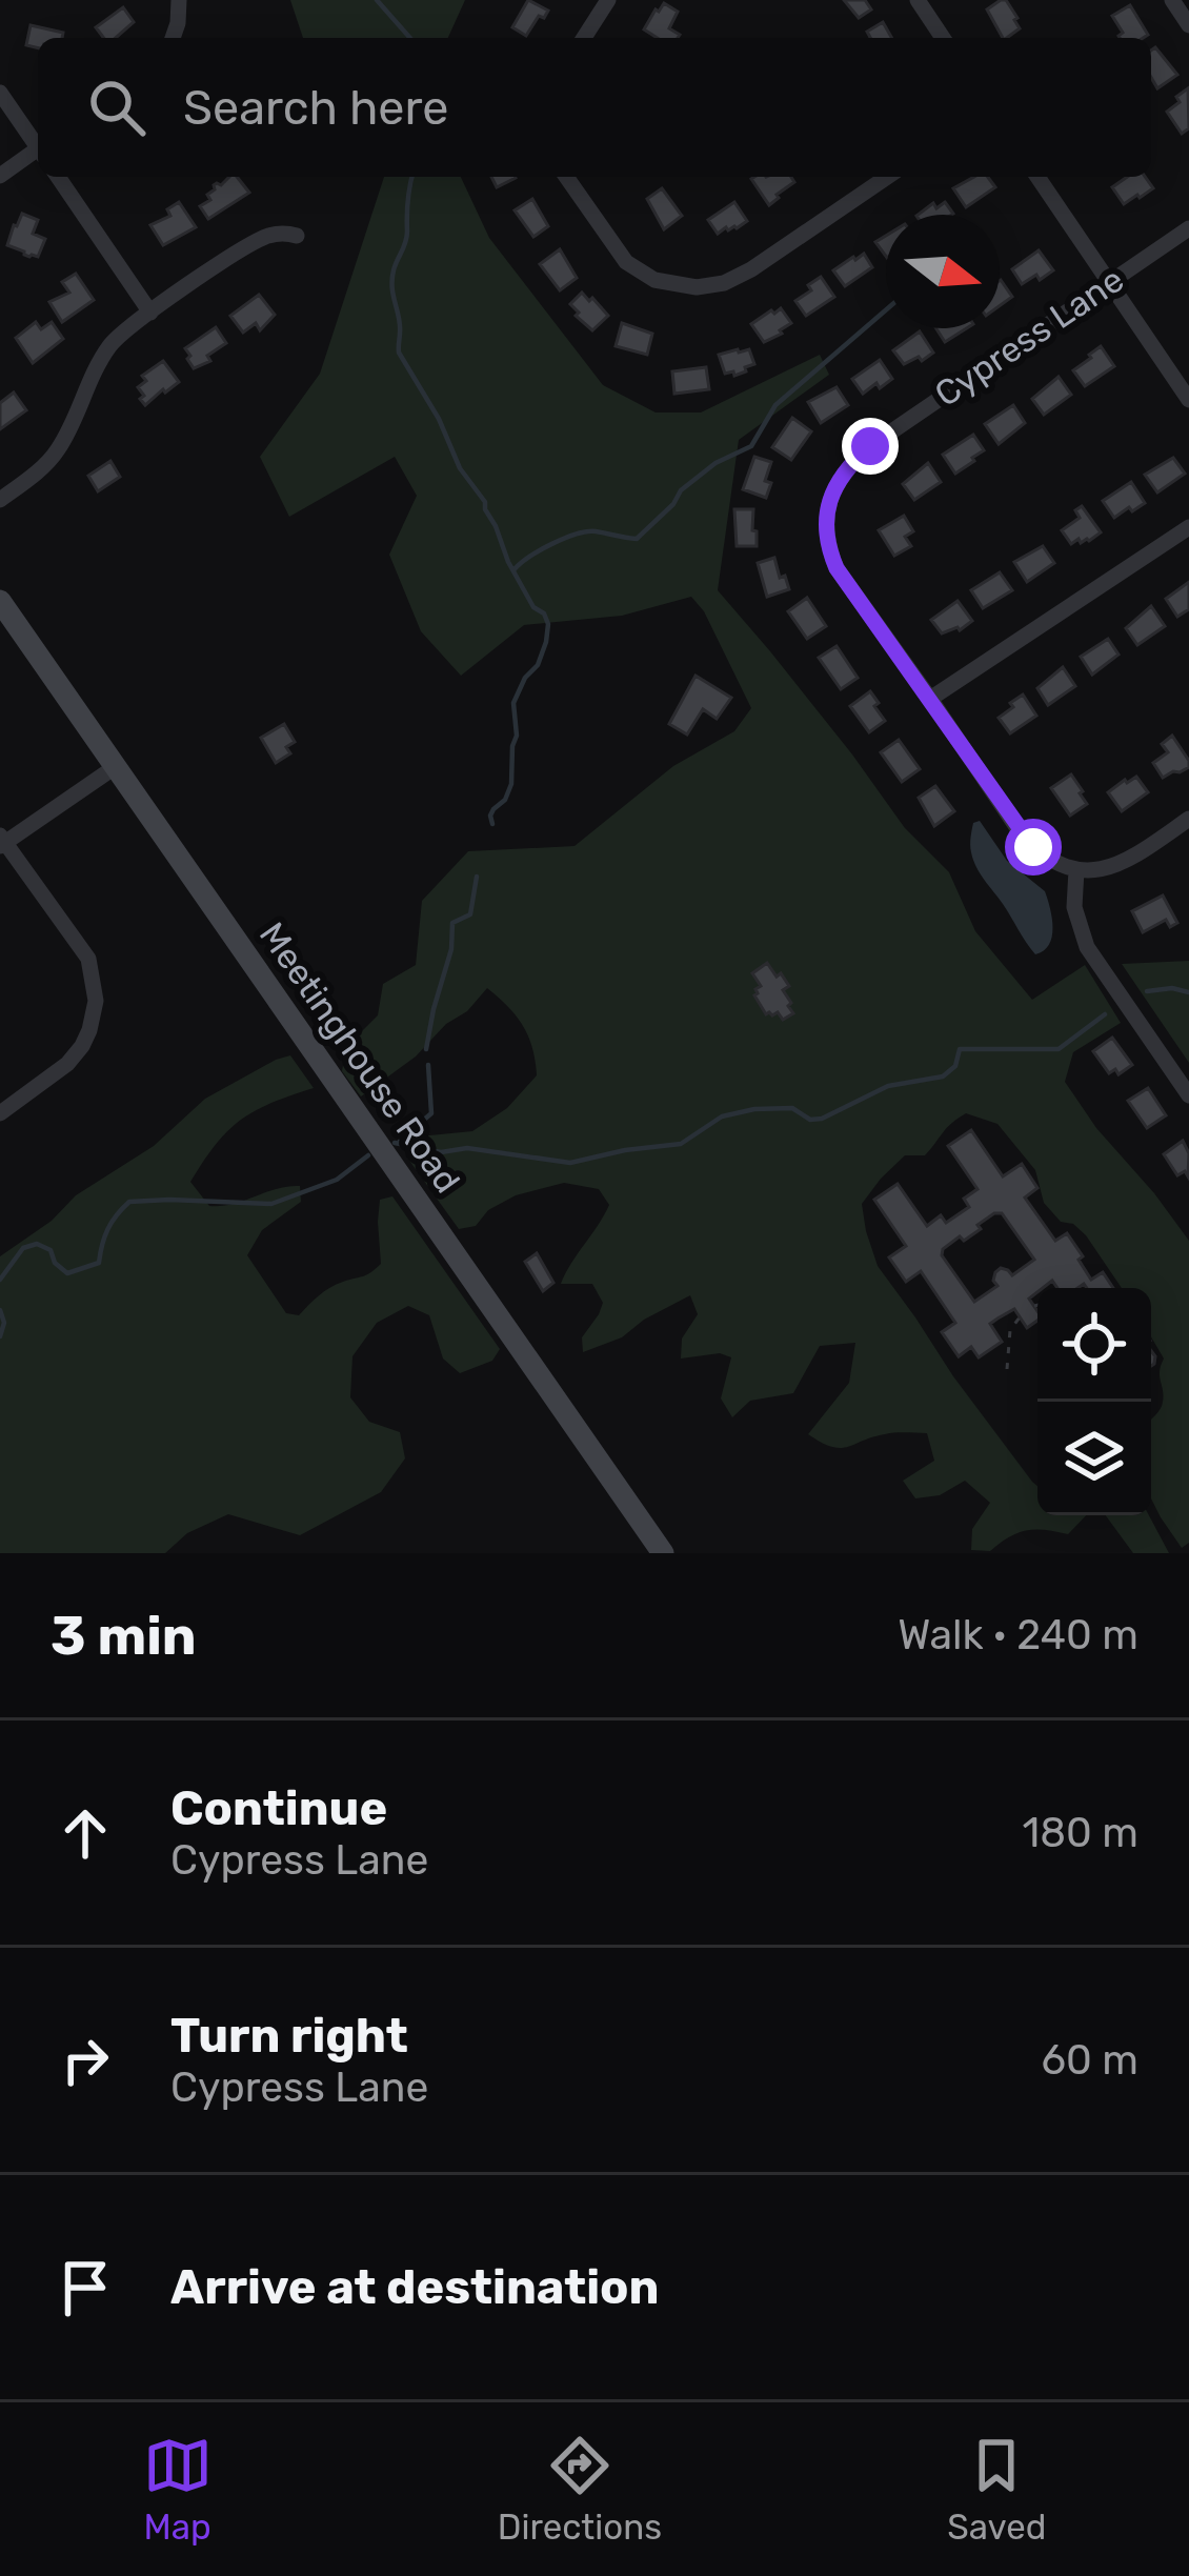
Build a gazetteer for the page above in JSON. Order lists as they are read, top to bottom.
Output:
{
  "streets": {
    "street": ["Cypress Lane", "Meetinghouse Road"]
  },
  "north": "right",
  "page": {
    "search": "Search here",
    "heading": ["3 min", "Walk · 240 m"],
    "list": [
      ["Continue", "Cypress Lane", "180 m"],
      ["Turn right", "Cypress Lane", "60 m"],
      "Arrive at destination"
    ],
    "nav": ["Map", "Directions", "Saved"]
  }
}
